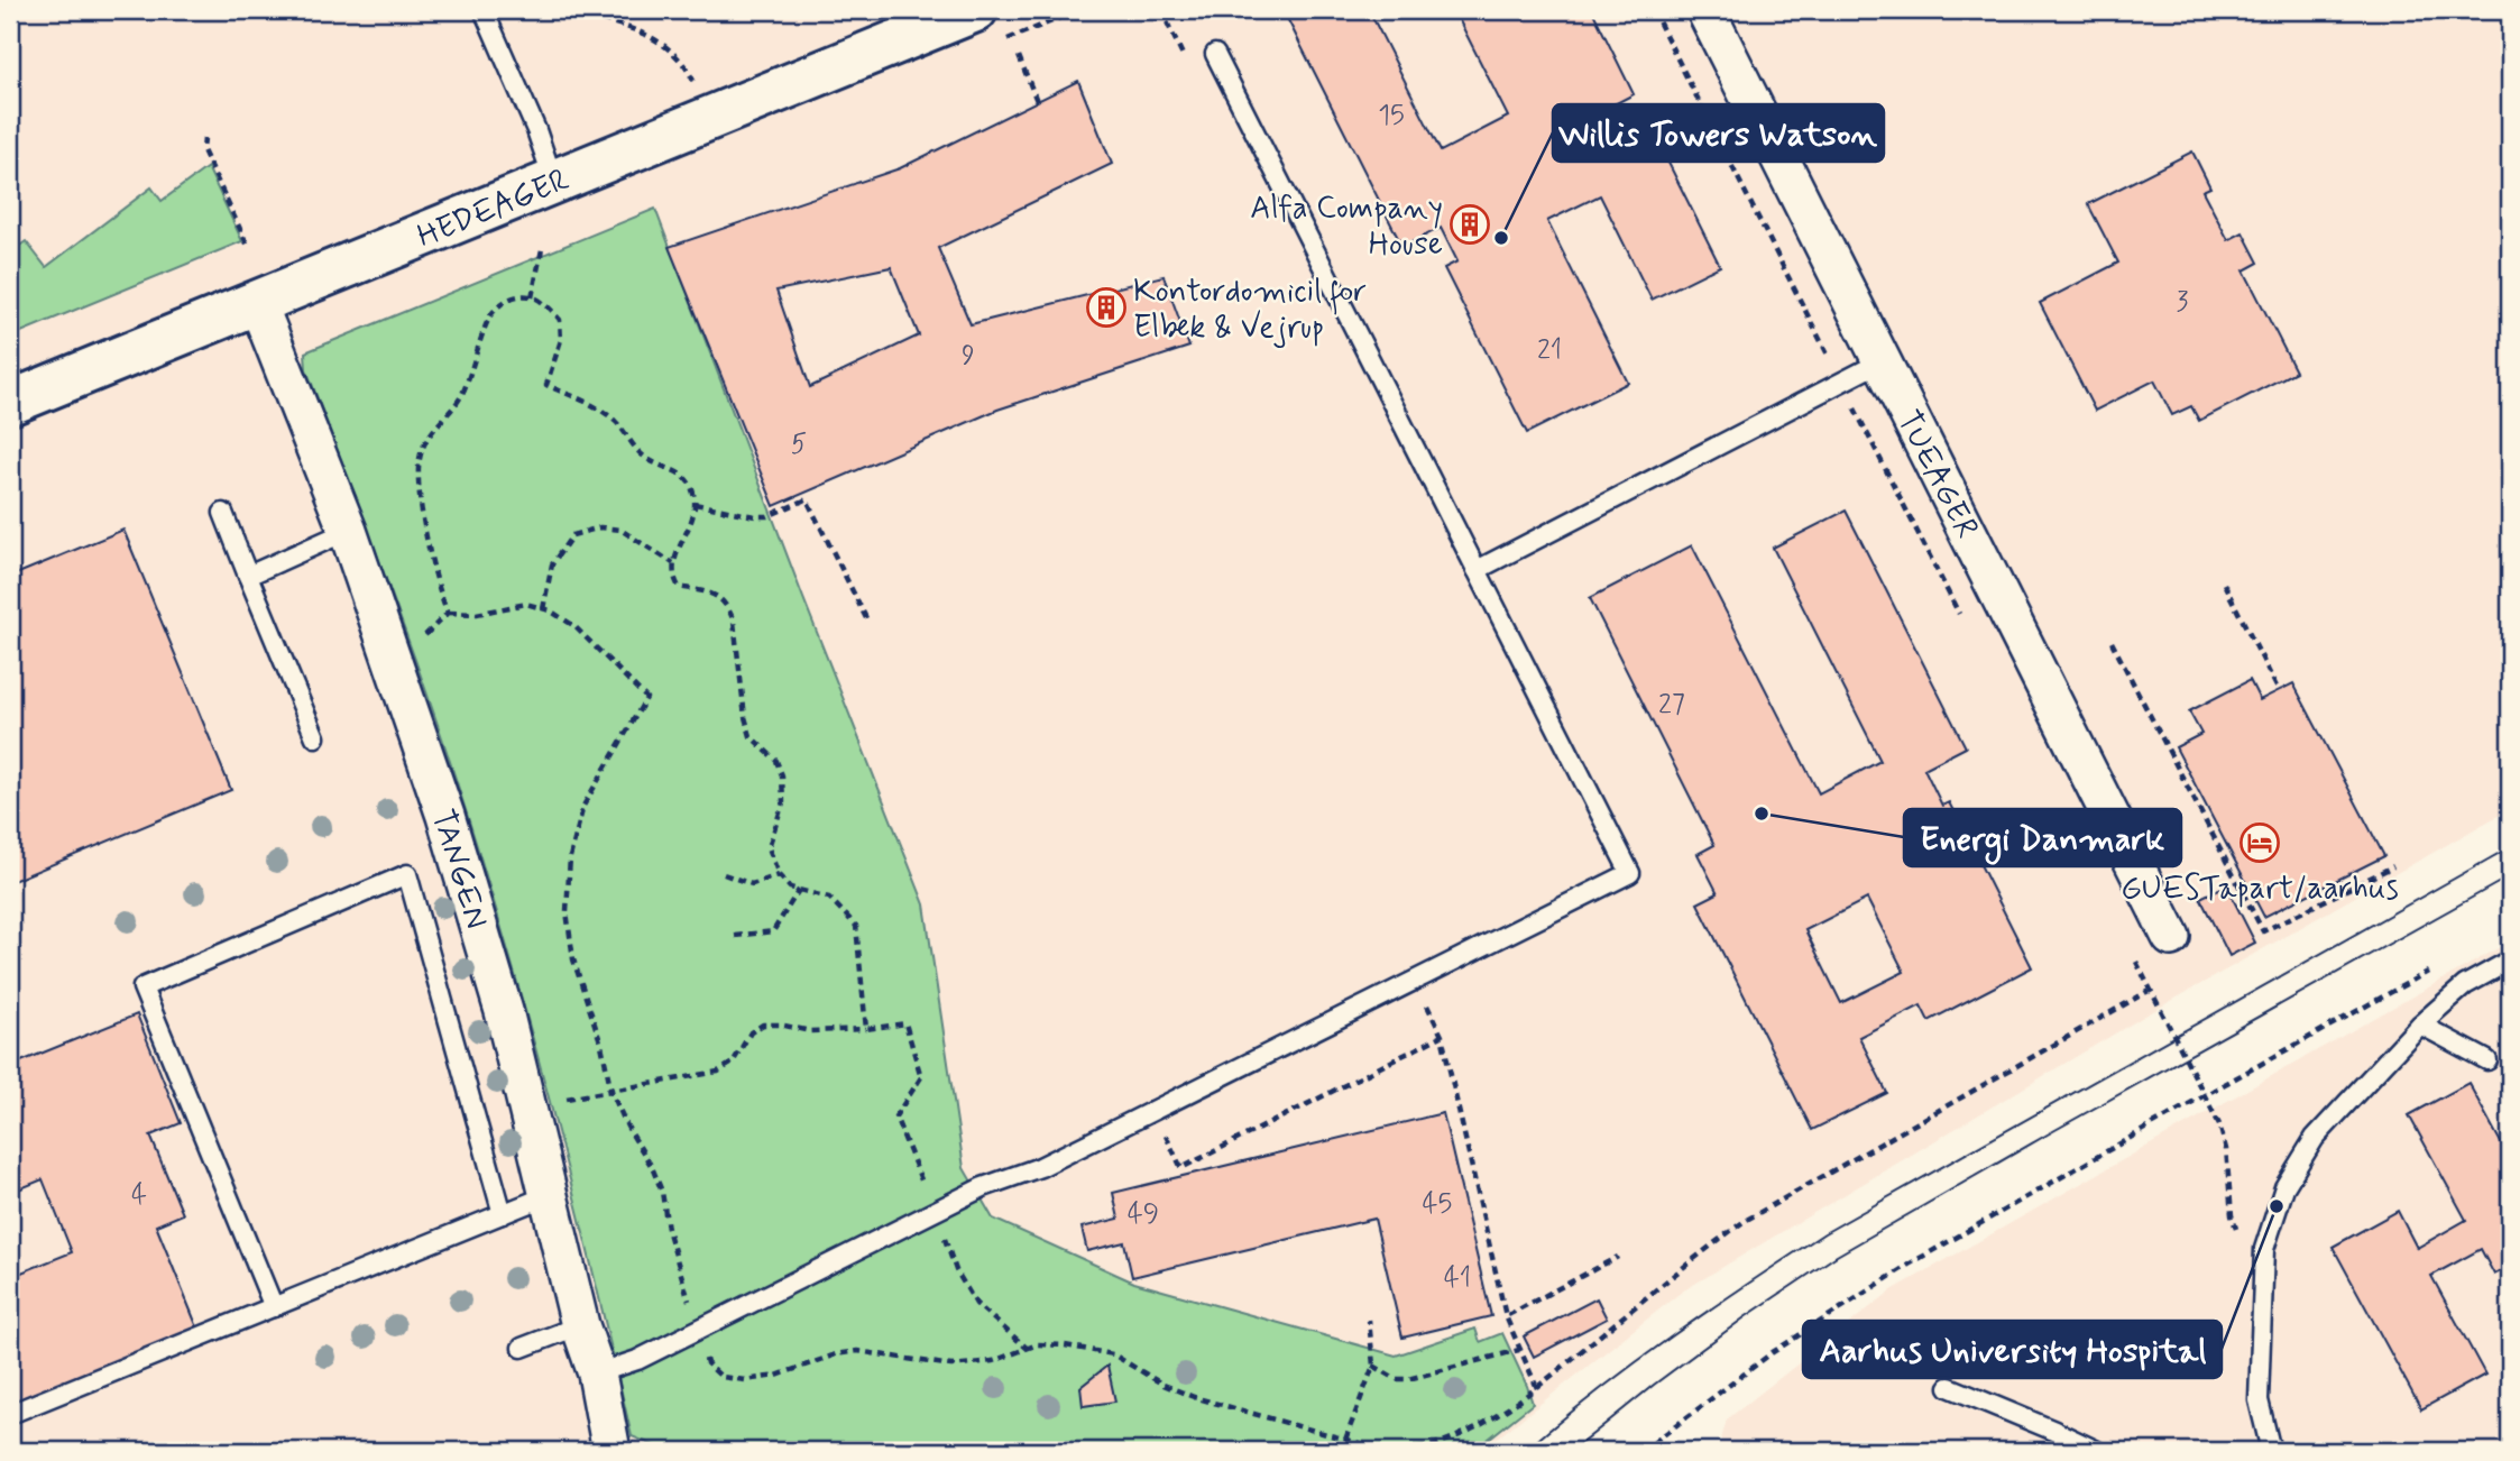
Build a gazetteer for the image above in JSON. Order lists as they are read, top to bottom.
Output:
{
  "streets": {
    "street": ["HEDEAGER", "TUEAGER", "TANGEN"]
  },
  "crossings": [
    ["HEDEAGER", "TANGEN"]
  ],
  "places": {
    "building": ["Alfa Company House", "Kontordomicil for Elbek & Vejrup"],
    "other": ["Willis Towers Watson", "Energi Danmark", "Aarhus University Hospital"],
    "hotel": ["GUESTapart/aarhus"]
  },
  "house_numbers": [
    "15",
    "3",
    "21",
    "9",
    "5",
    "27",
    "4",
    "45",
    "49",
    "41"
  ]
}
